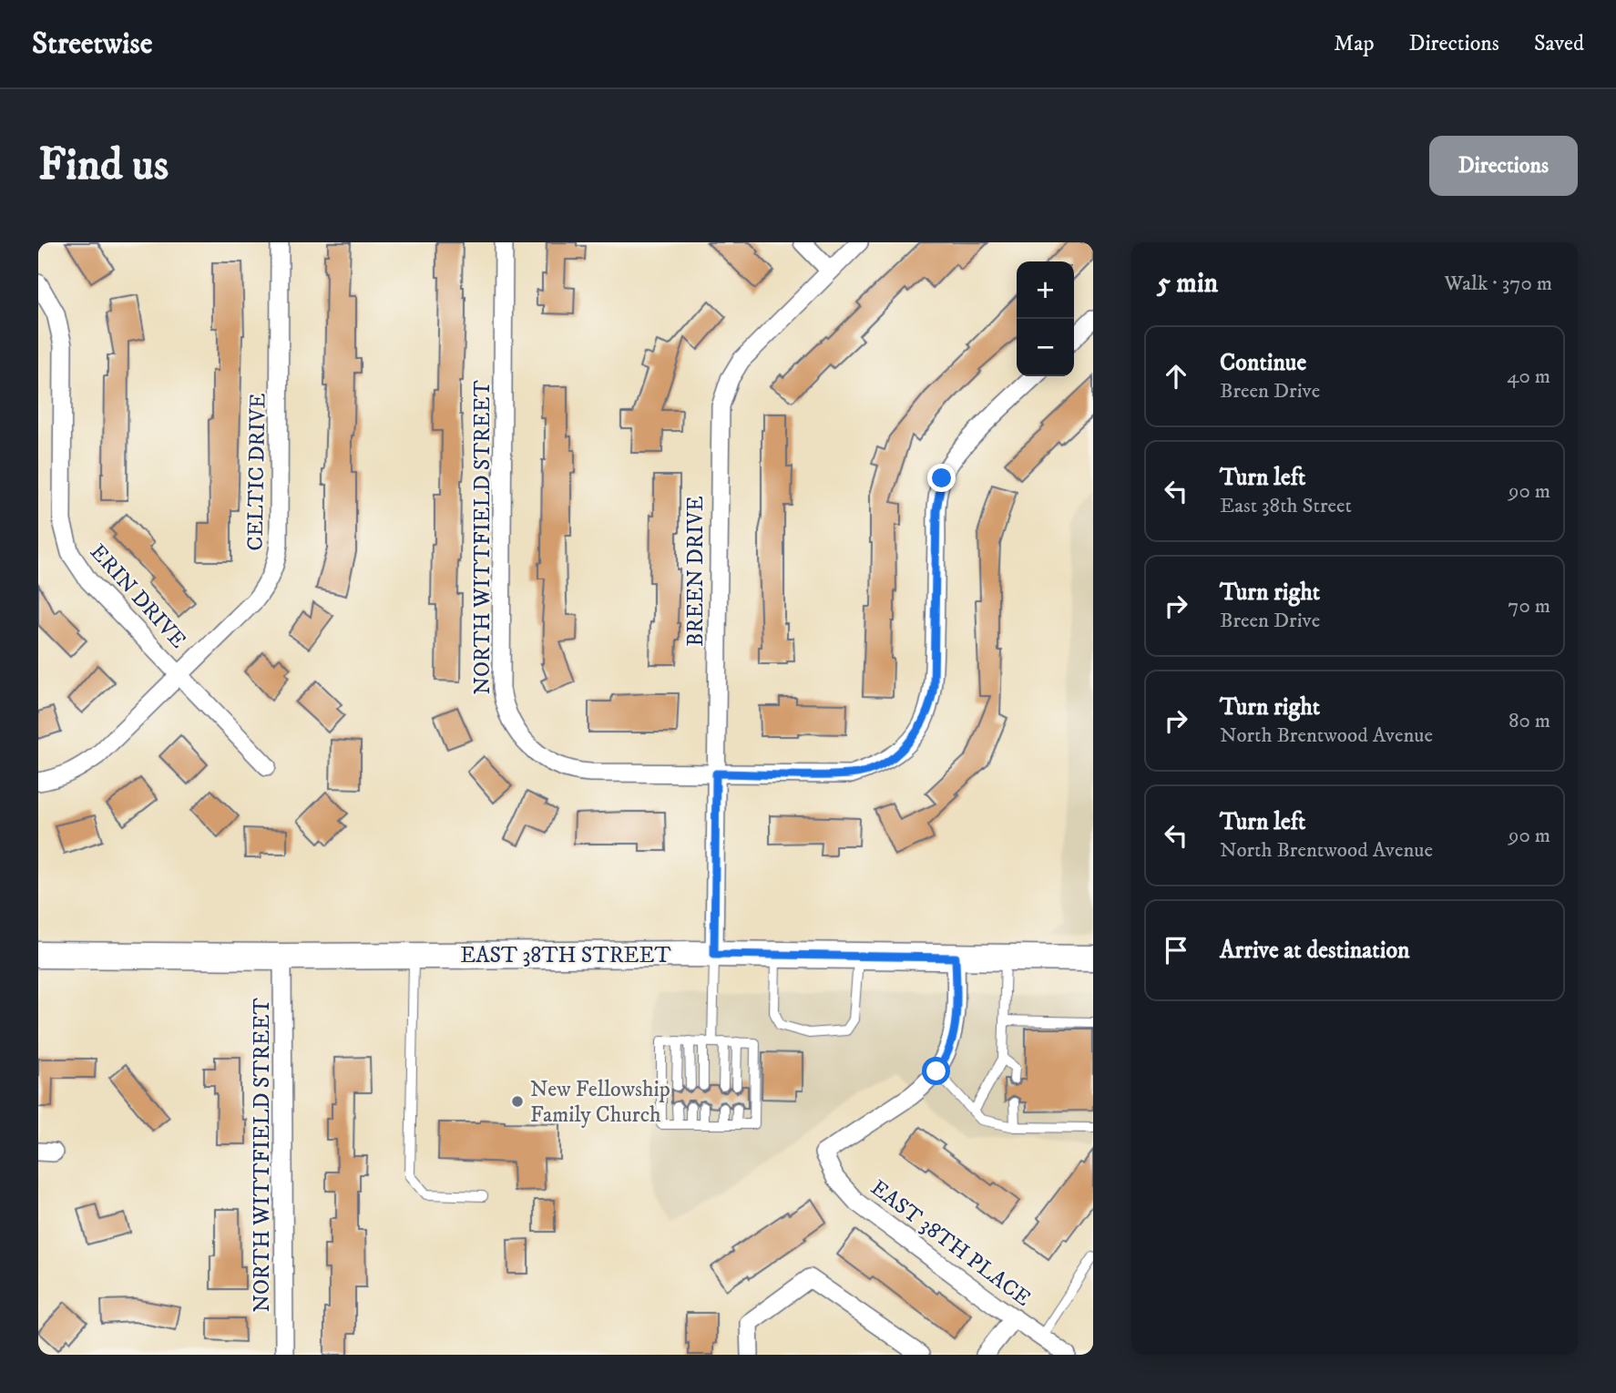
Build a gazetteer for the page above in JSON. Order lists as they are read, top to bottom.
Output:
{
  "streets": {
    "main road": ["EAST 38TH STREET"],
    "street": [
      "CELTIC DRIVE",
      "NORTH WITTFIELD STREET",
      "BREEN DRIVE",
      "ERIN DRIVE",
      "EAST 38TH PLACE"
    ]
  },
  "crossings": [
    ["CELTIC DRIVE", "ERIN DRIVE"],
    ["NORTH WITTFIELD STREET", "BREEN DRIVE"],
    ["NORTH WITTFIELD STREET", "EAST 38TH STREET"],
    ["BREEN DRIVE", "EAST 38TH STREET"]
  ],
  "places": ["New Fellowship Family Church"],
  "page": {
    "header": "Streetwise",
    "nav": ["Map", "Directions", "Saved"],
    "buttons": "Directions",
    "title": "Find us",
    "heading": ["5 min", "Walk · 370 m"],
    "map_buttons": ["+", "−"],
    "list": [
      ["Continue", "Breen Drive", "40 m"],
      ["Turn left", "East 38th Street", "90 m"],
      ["Turn right", "Breen Drive", "70 m"],
      ["Turn right", "North Brentwood Avenue", "80 m"],
      ["Turn left", "North Brentwood Avenue", "90 m"],
      "Arrive at destination"
    ]
  }
}
